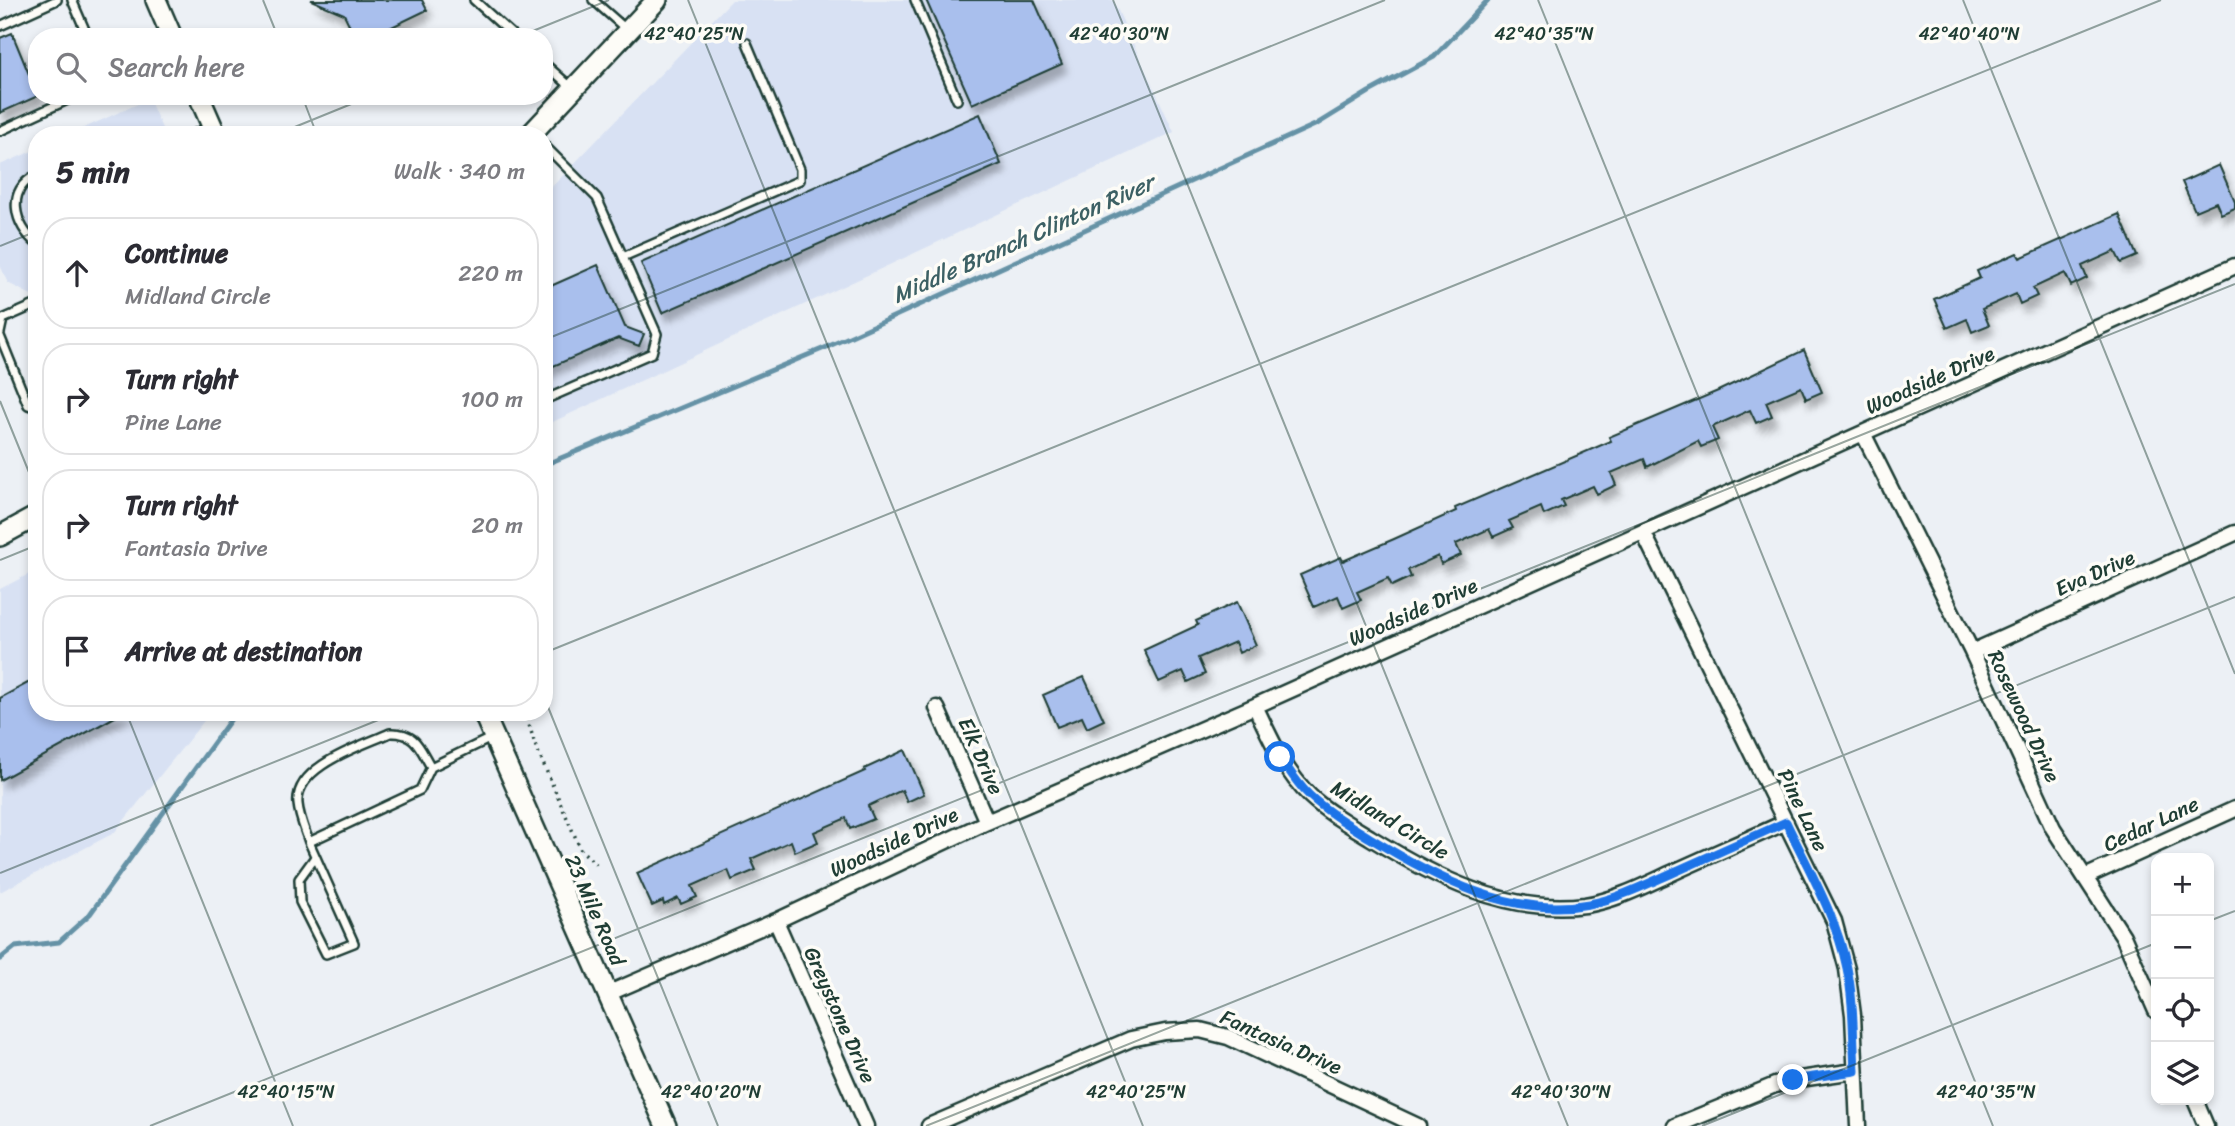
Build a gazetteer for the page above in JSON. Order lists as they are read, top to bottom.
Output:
{
  "streets": {
    "main road": ["23 Mile Road"],
    "street": [
      "Woodside Drive",
      "Eva Drive",
      "Rosewood Drive",
      "Elk Drive",
      "Pine Lane",
      "Midland Circle",
      "Cedar Lane",
      "Greystone Drive",
      "Fantasia Drive"
    ]
  },
  "crossings": [
    ["Woodside Drive", "Rosewood Drive"],
    ["Woodside Drive", "Elk Drive"],
    ["Woodside Drive", "Pine Lane"],
    ["Woodside Drive", "Midland Circle"],
    ["Woodside Drive", "23 Mile Road"],
    ["Woodside Drive", "Greystone Drive"],
    ["Eva Drive", "Rosewood Drive"],
    ["Rosewood Drive", "Cedar Lane"],
    ["Pine Lane", "Midland Circle"]
  ],
  "water": ["Middle Branch Clinton River"],
  "page": {
    "search": "Search here",
    "heading": ["5 min", "Walk · 340 m"],
    "list": [
      ["Continue", "Midland Circle", "220 m"],
      ["Turn right", "Pine Lane", "100 m"],
      ["Turn right", "Fantasia Drive", "20 m"],
      "Arrive at destination"
    ],
    "map_buttons": ["+", "−"]
  },
  "coordinates": [
    "42°40'25\"N",
    "42°40'30\"N",
    "42°40'35\"N",
    "42°40'40\"N",
    "42°40'15\"N",
    "42°40'20\"N"
  ]
}
